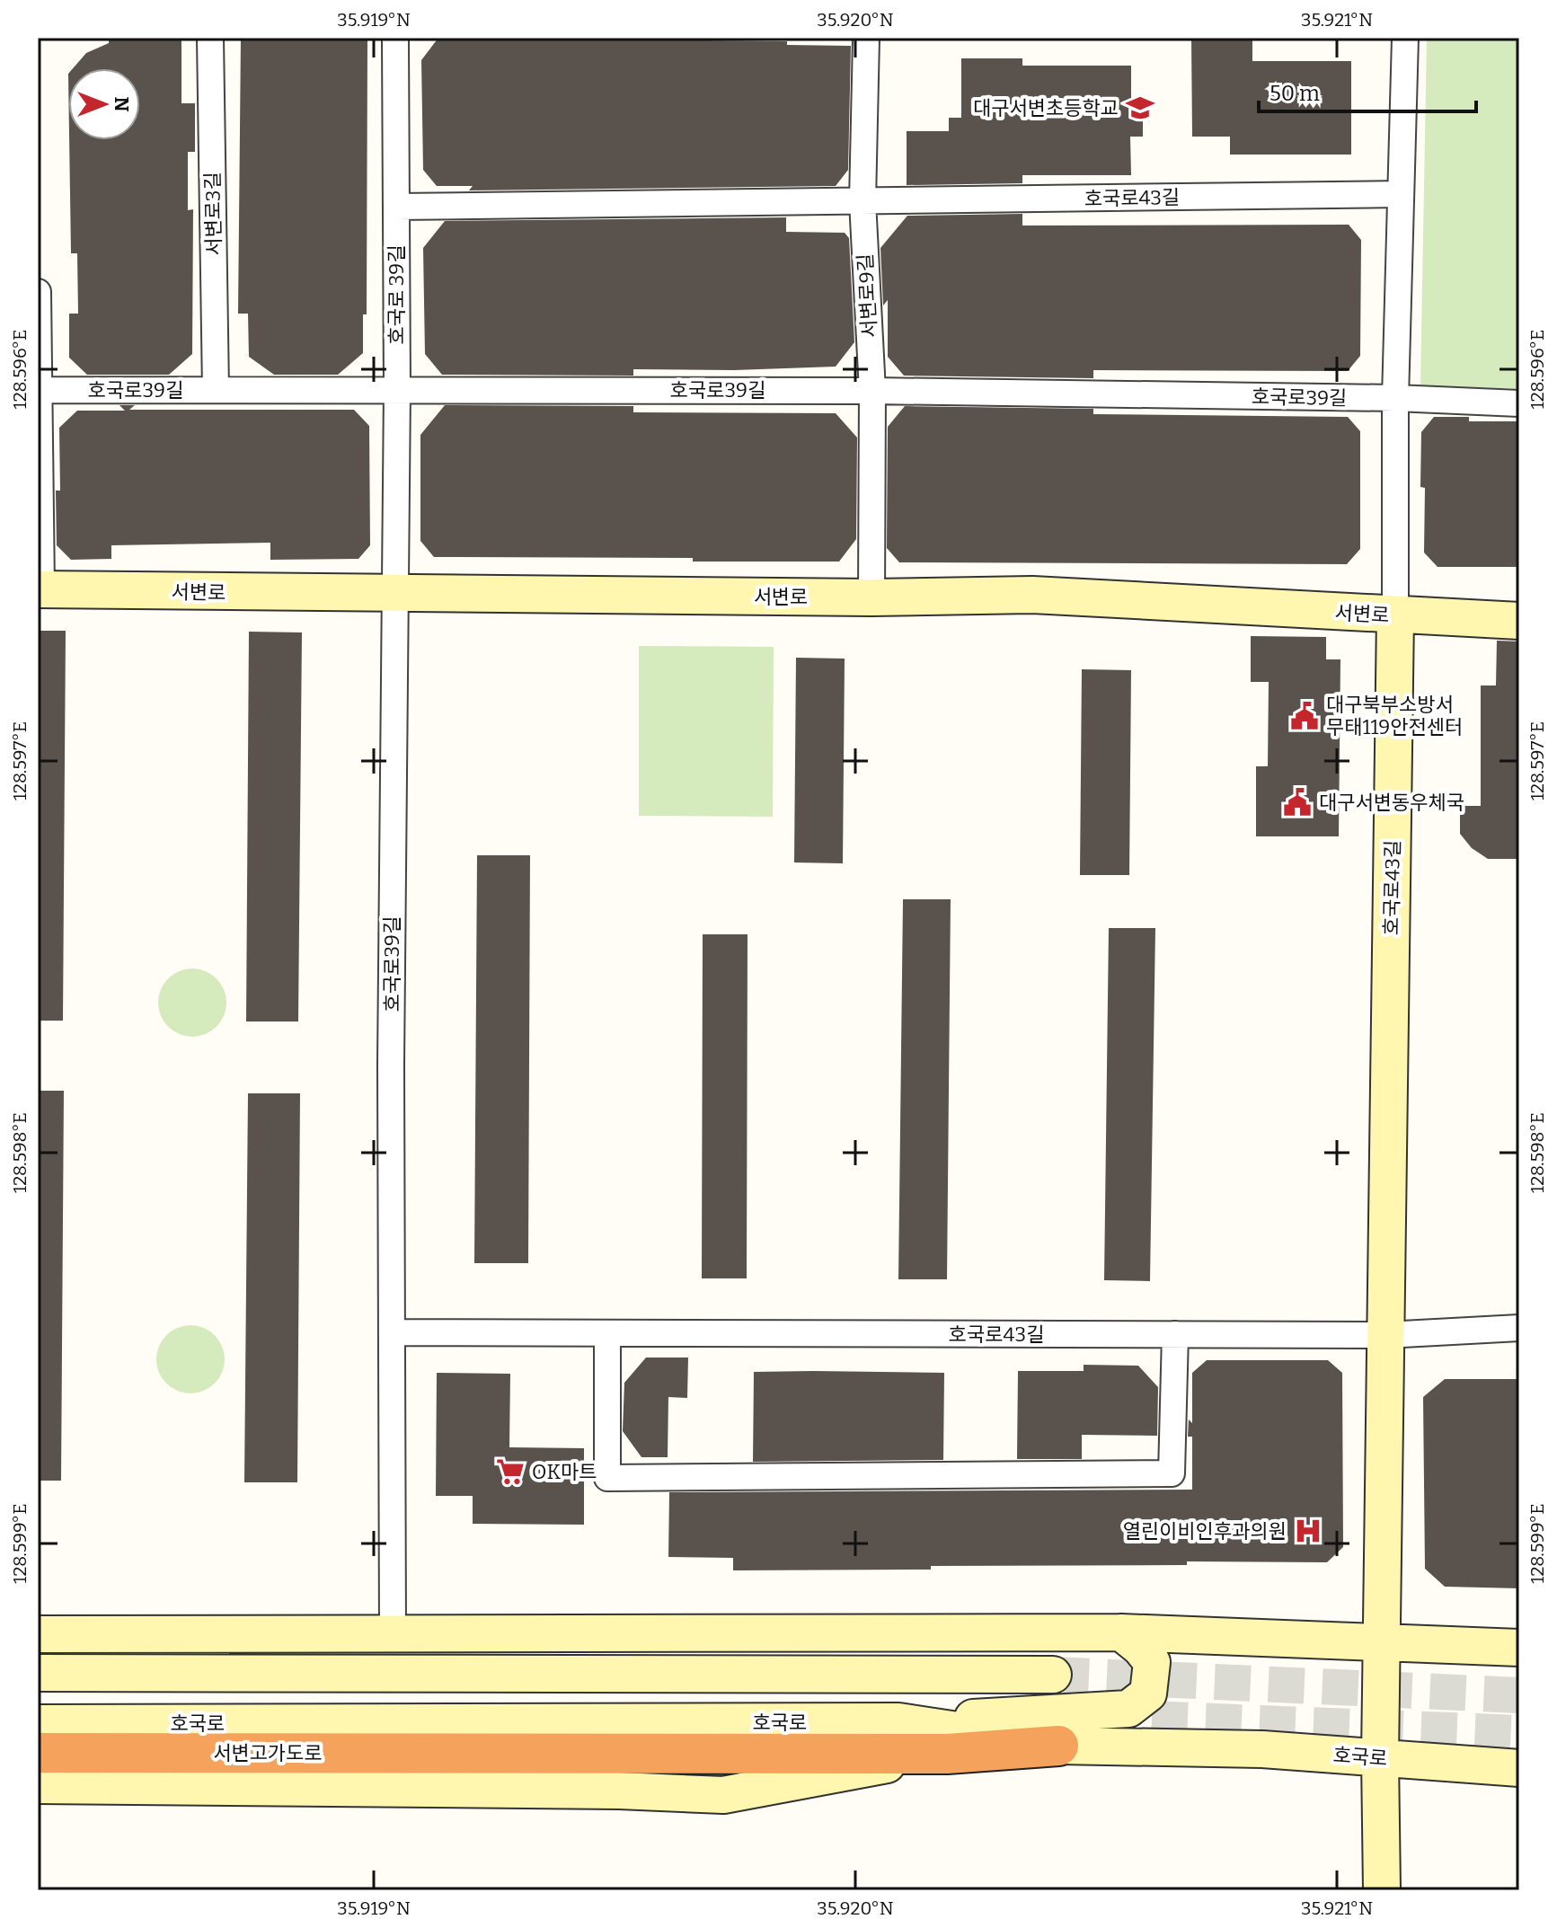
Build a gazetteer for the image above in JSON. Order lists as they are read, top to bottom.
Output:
{
  "streets": {
    "highway": ["서변고가도로"],
    "main road": ["호국로43길", "서변로", "호국로"],
    "street": [
      "서변로3길",
      "호국로 39길",
      "서변로9길",
      "호국로39길"
    ]
  },
  "crossings": [
    ["호국로43길", "서변로9길"],
    ["호국로43길", "호국로39길"],
    ["호국로43길", "서변로"],
    ["호국로43길", "호국로"],
    ["서변로3길", "호국로39길"],
    ["호국로 39길", "호국로39길"],
    ["호국로 39길", "서변로"],
    ["서변로9길", "호국로39길"],
    ["서변로9길", "서변로"],
    ["호국로39길", "서변로"],
    ["호국로", "서변고가도로"]
  ],
  "places": {
    "school or university": ["대구서변초등학교"],
    "public building": ["대구북부소방서 무태119안전센터", "대구서변동우체국"],
    "supermarket": ["OK마트"],
    "hospital": ["열린이비인후과의원"]
  },
  "scale_bar": "50 m",
  "north": "right",
  "coordinates": [
    "35.919°N",
    "35.920°N",
    "35.921°N",
    "128.596°E",
    "128.597°E",
    "128.598°E",
    "128.599°E"
  ]
}
